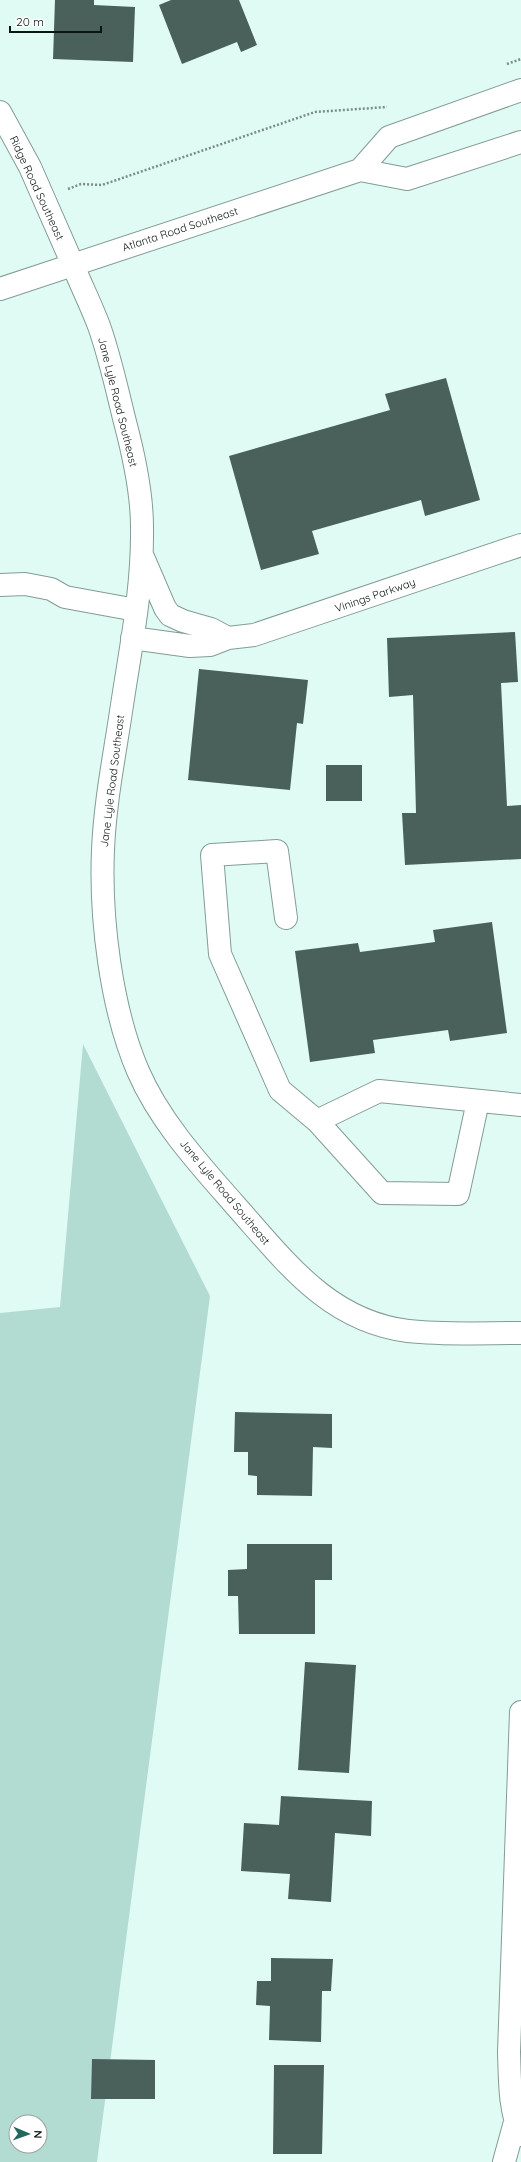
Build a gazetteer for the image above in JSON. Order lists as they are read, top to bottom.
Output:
{
  "streets": {
    "street": [
      "Ridge Road Southeast",
      "Atlanta Road Southeast",
      "Jane Lyle Road Southeast",
      "Vinings Parkway"
    ]
  },
  "crossings": [
    ["Ridge Road Southeast", "Atlanta Road Southeast"],
    ["Ridge Road Southeast", "Jane Lyle Road Southeast"],
    ["Atlanta Road Southeast", "Jane Lyle Road Southeast"],
    ["Jane Lyle Road Southeast", "Vinings Parkway"]
  ],
  "scale_bar": "20 m",
  "north": "right"
}
